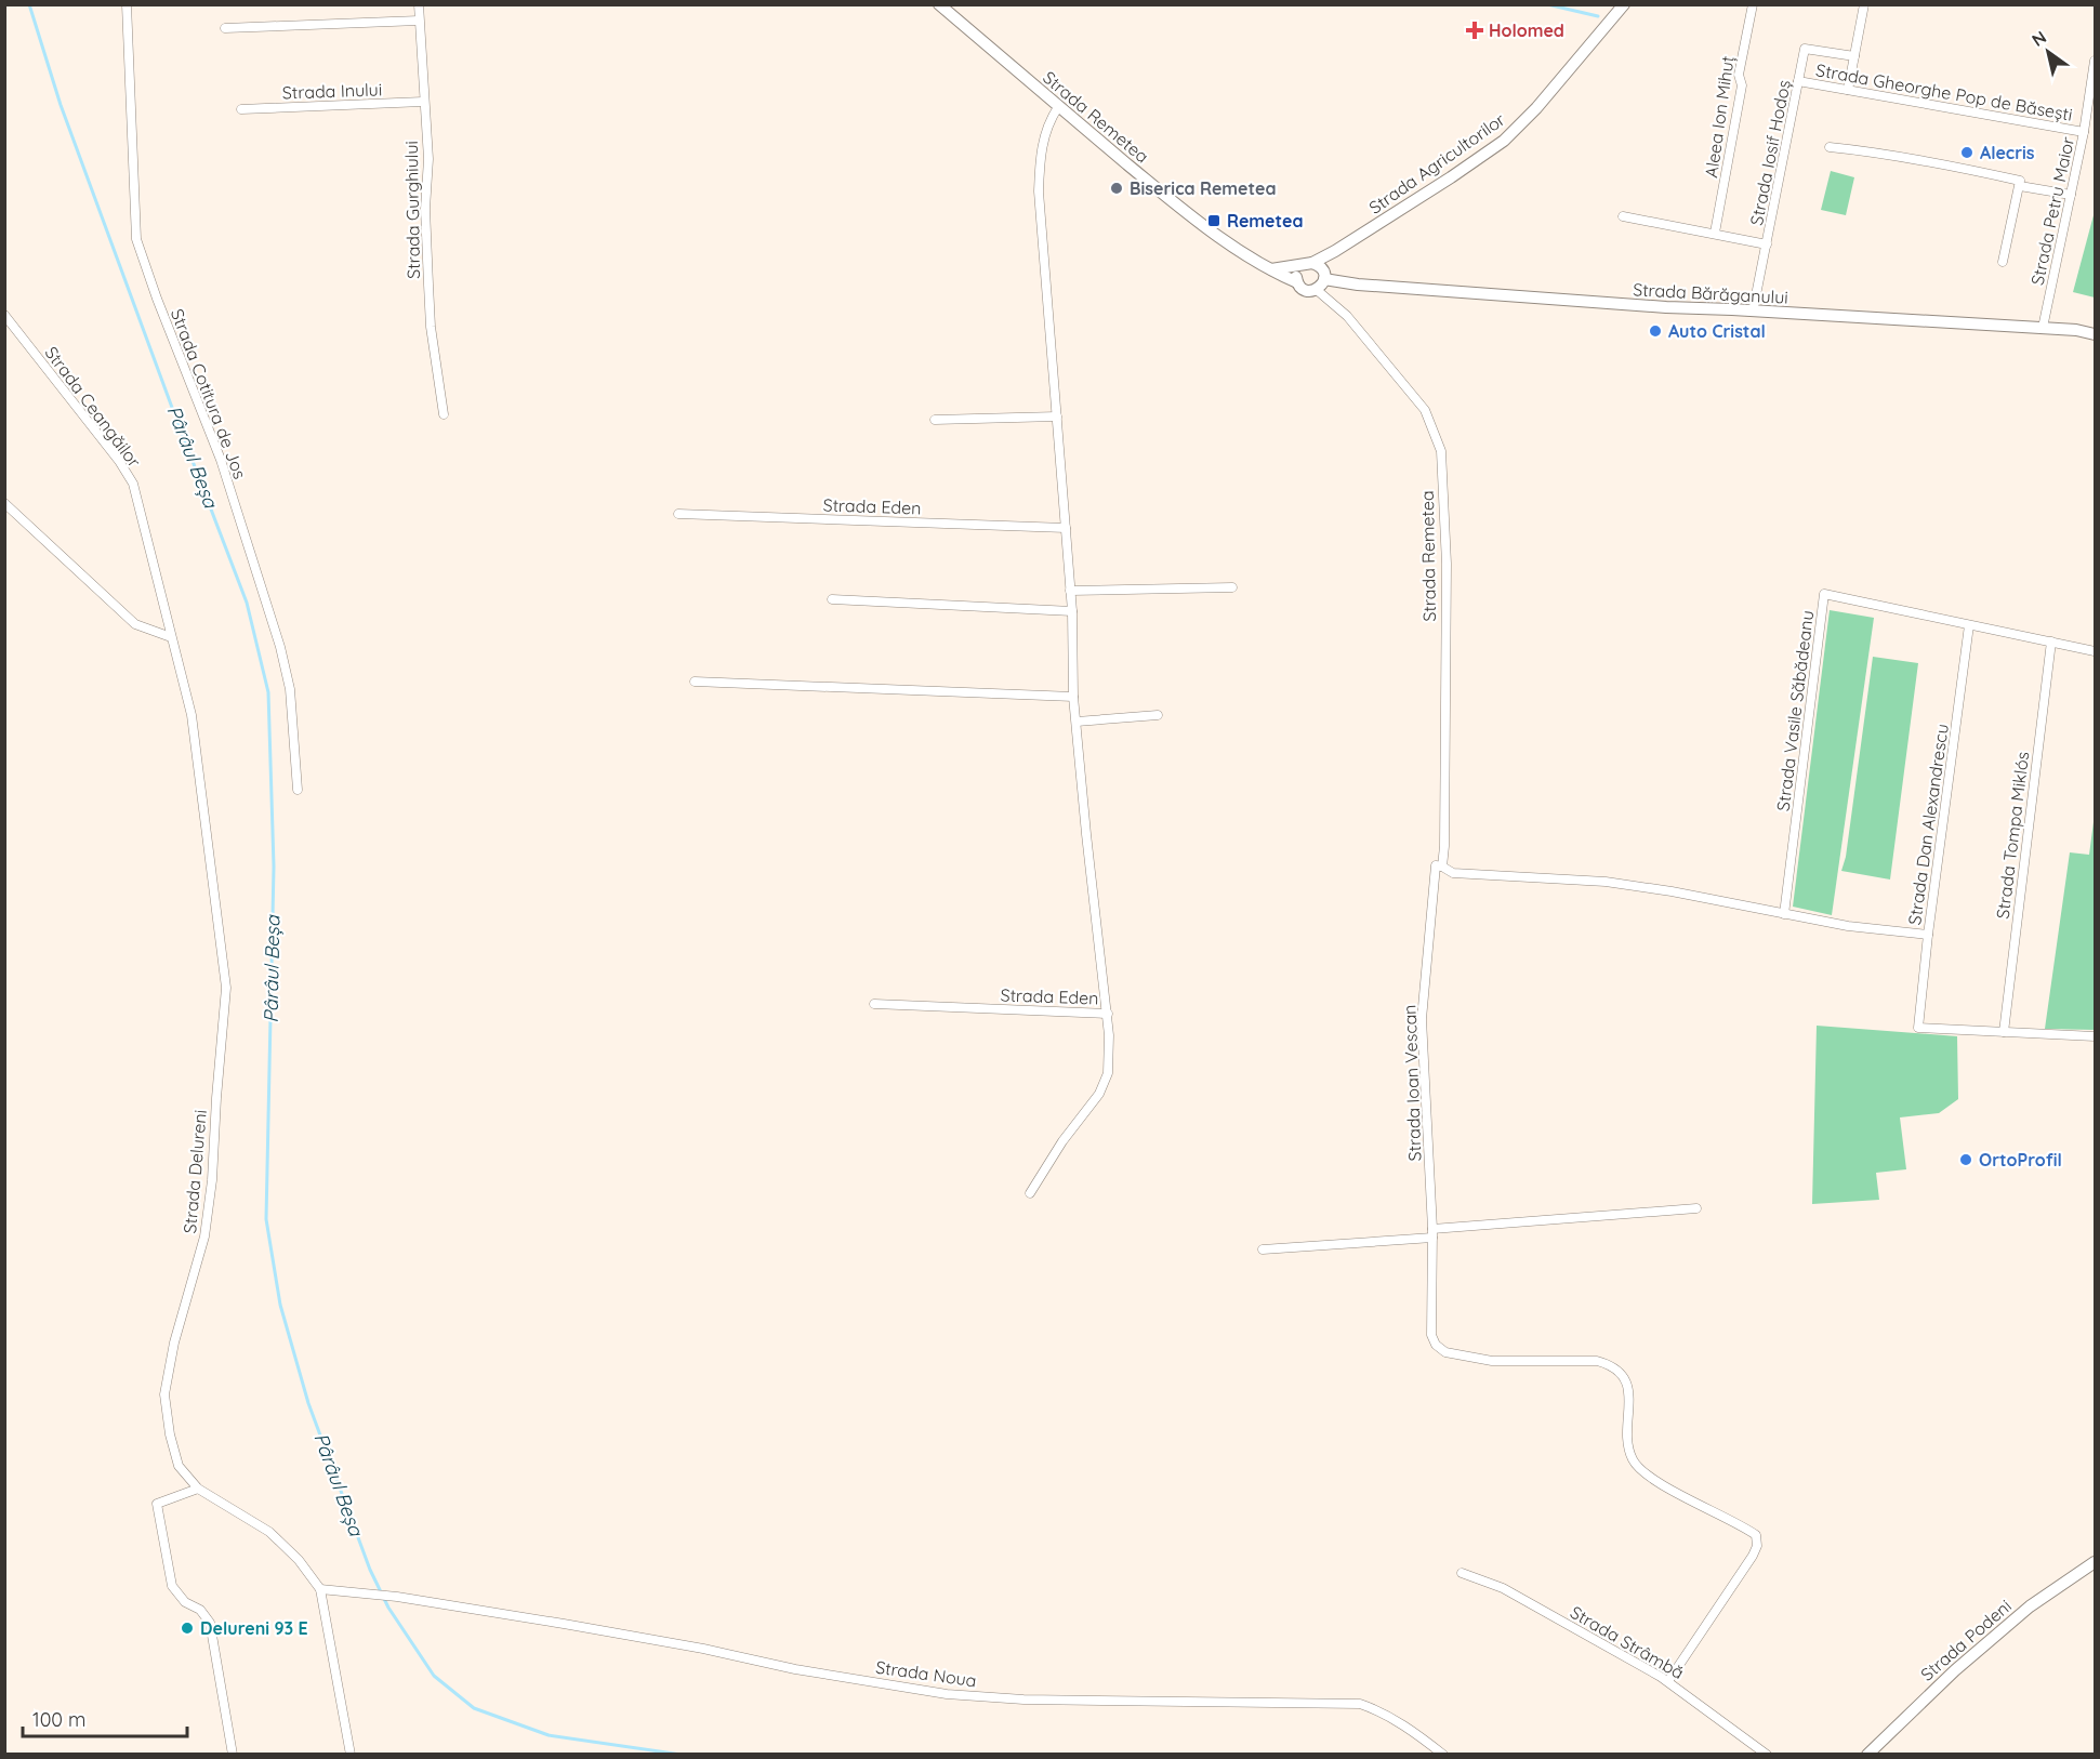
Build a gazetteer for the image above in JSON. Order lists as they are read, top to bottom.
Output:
{
  "streets": {
    "street": [
      "Strada Inului",
      "Strada Gheorghe Pop de Băsești",
      "Strada Remetea",
      "Aleea Ion Mihuț",
      "Strada Iosif Hodoș",
      "Strada Agricultorilor",
      "Strada Gurghiului",
      "Strada Petru Maior",
      "Strada Bărăganului",
      "Strada Cotitura de Jos",
      "Strada Ceangăilor",
      "Strada Eden",
      "Strada Vasile Săbădeanu",
      "Strada Dan Alexandrescu",
      "Strada Tompa Miklós",
      "Strada Ioan Vescan",
      "Strada Delureni",
      "Strada Podeni",
      "Strada Strâmbă",
      "Strada Noua"
    ]
  },
  "crossings": [
    ["Strada Inului", "Strada Gurghiului"],
    ["Strada Gheorghe Pop de Băsești", "Strada Iosif Hodoș"],
    ["Strada Gheorghe Pop de Băsești", "Strada Petru Maior"],
    ["Strada Remetea", "Strada Agricultorilor"],
    ["Strada Remetea", "Strada Bărăganului"],
    ["Strada Remetea", "Strada Eden"],
    ["Strada Remetea", "Strada Ioan Vescan"],
    ["Strada Iosif Hodoș", "Strada Bărăganului"],
    ["Strada Agricultorilor", "Strada Bărăganului"],
    ["Strada Petru Maior", "Strada Bărăganului"],
    ["Strada Ceangăilor", "Strada Delureni"],
    ["Strada Vasile Săbădeanu", "Strada Dan Alexandrescu"],
    ["Strada Vasile Săbădeanu", "Strada Tompa Miklós"],
    ["Strada Dan Alexandrescu", "Strada Tompa Miklós"],
    ["Strada Ioan Vescan", "Strada Strâmbă"],
    ["Strada Delureni", "Strada Noua"]
  ],
  "water": ["Pârâul Beșa"],
  "places": {
    "health": ["Holomed"],
    "other": [
      "Alecris",
      "Biserica Remetea",
      "Auto Cristal",
      "OrtoProfil",
      "Delureni 93 E"
    ],
    "transit": ["Remetea"]
  },
  "scale_bar": "100 m",
  "north": "top left"
}
